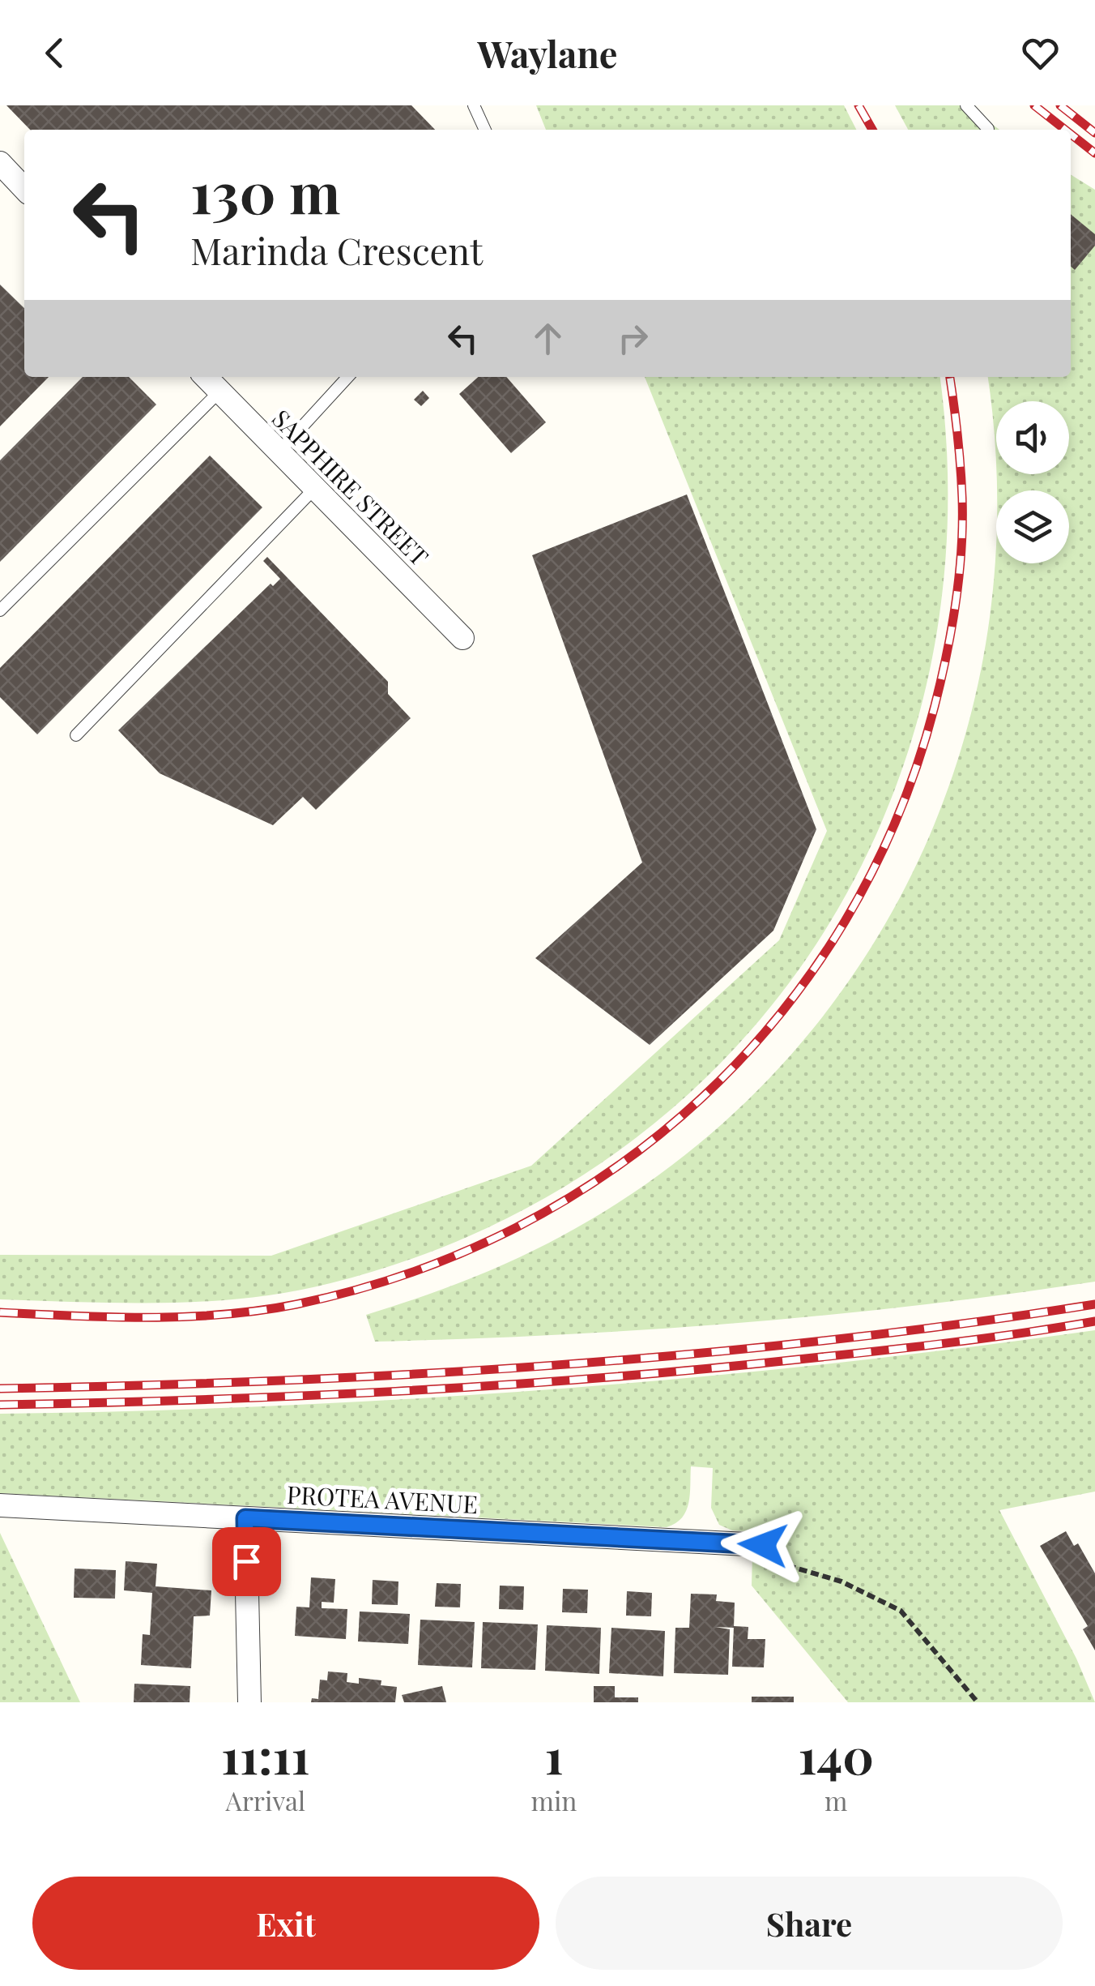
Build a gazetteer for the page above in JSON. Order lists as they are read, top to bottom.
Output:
{
  "streets": {
    "street": ["SAPPHIRE STREET", "PROTEA AVENUE"]
  },
  "page": {
    "header": "Waylane",
    "turn": ["130 m", "Marinda Crescent"],
    "eta": [
      "11:11",
      "Arrival",
      "1",
      "min",
      "140",
      "m"
    ],
    "buttons": ["Exit", "Share"]
  }
}
